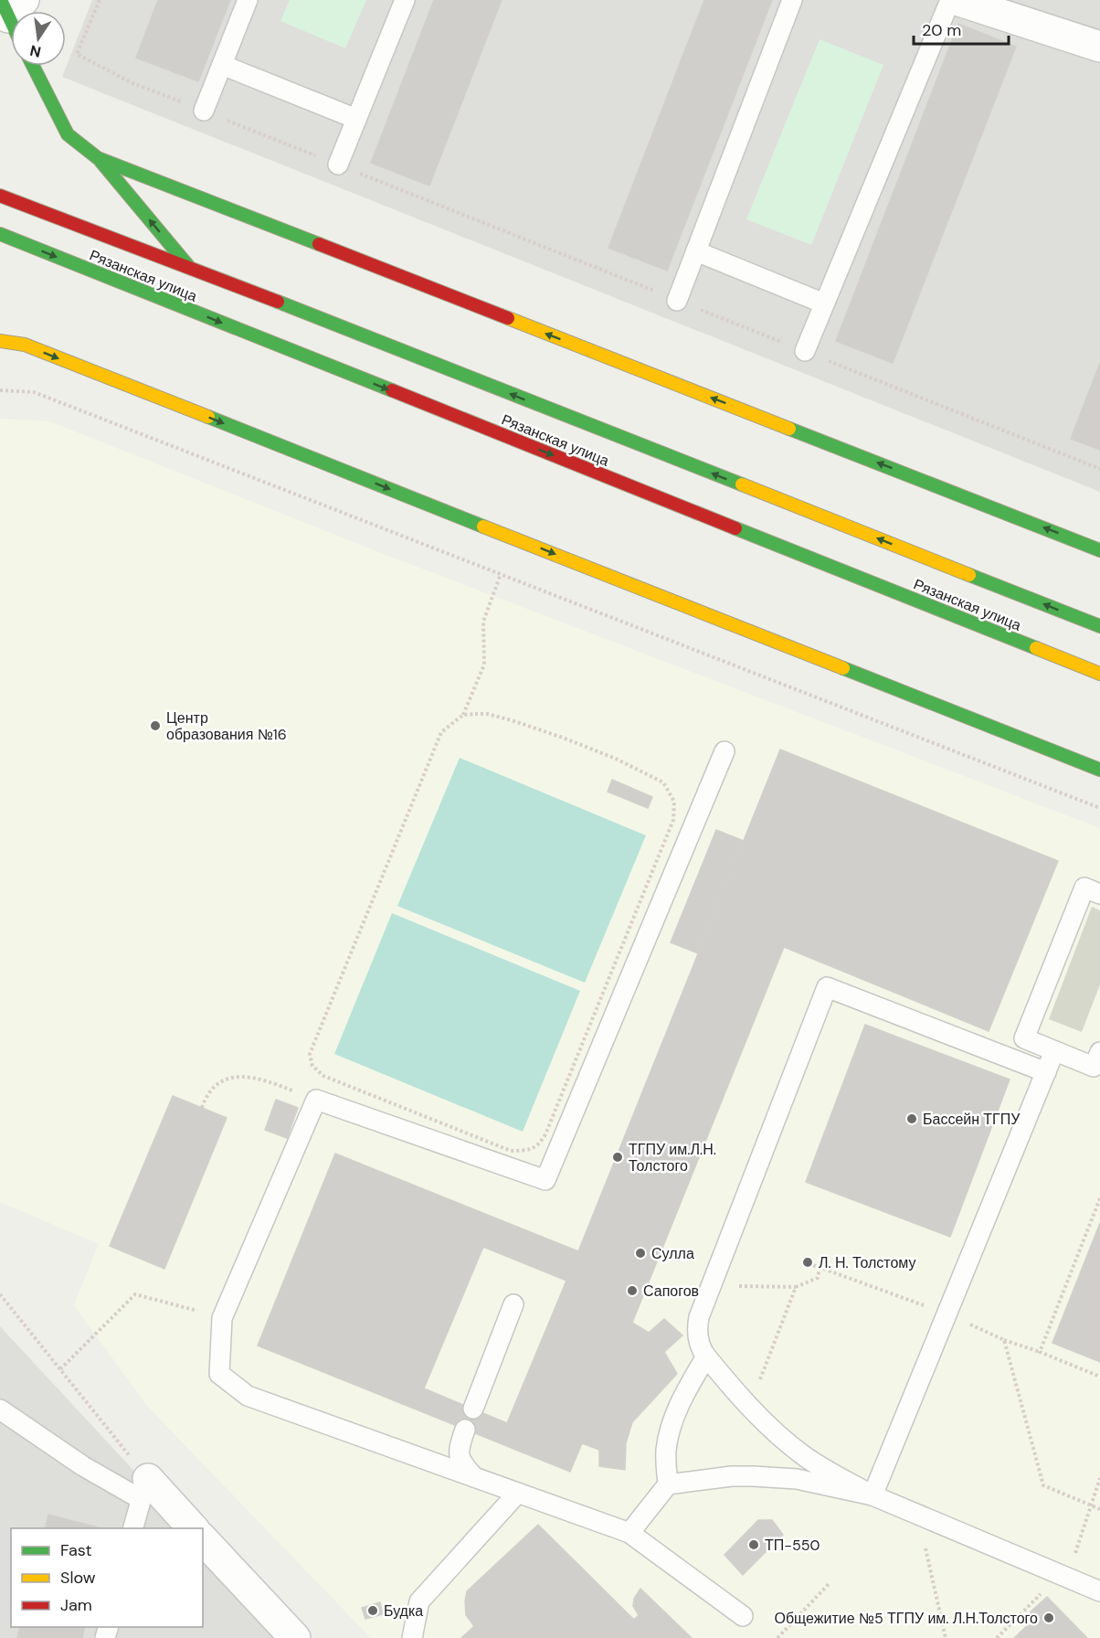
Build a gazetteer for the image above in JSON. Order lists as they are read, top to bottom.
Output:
{
  "streets": {
    "main road": ["Рязанская улица"]
  },
  "places": [
    "Центр образования №16",
    "Бассейн ТГПУ",
    "ТГПУ им.Л.Н. Толстого",
    "Сулла",
    "Л. Н. Толстому",
    "Сапогов",
    "ТП-550",
    "Будка",
    "Общежитие №5 ТГПУ им. Л.Н.Толстого"
  ],
  "legend": ["Fast", "Slow", "Jam"],
  "scale_bar": "20 m",
  "north": "bottom"
}
